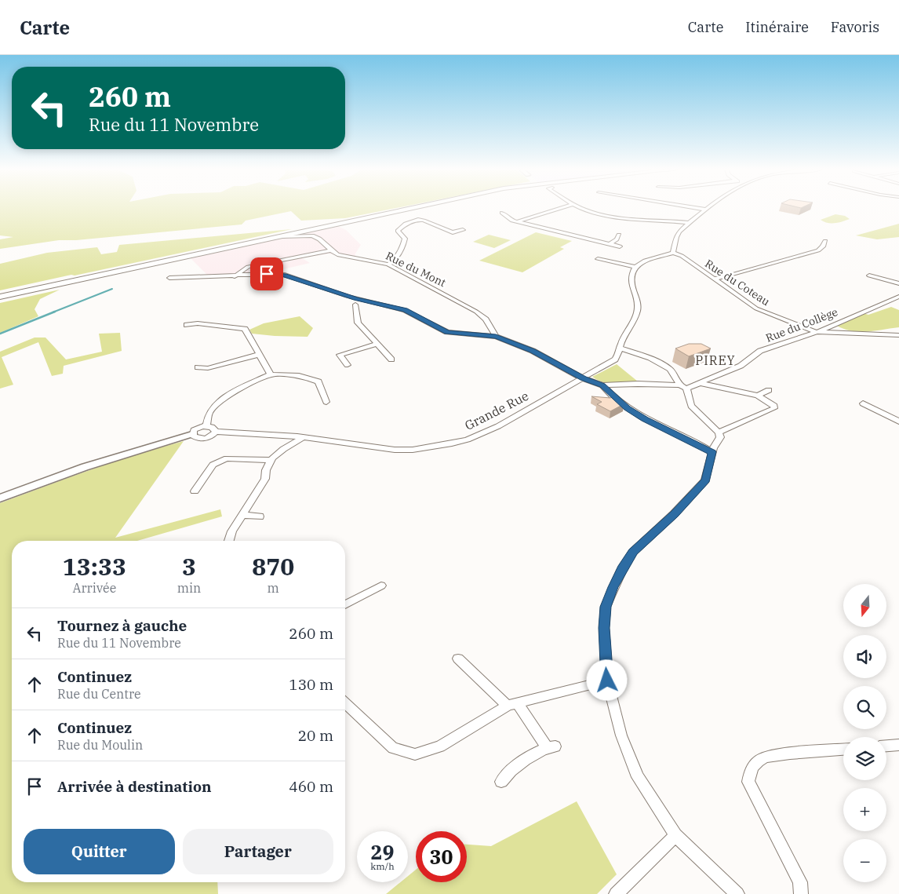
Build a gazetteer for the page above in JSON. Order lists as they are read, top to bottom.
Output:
{
  "streets": {
    "street": [
      "Rue du Mont",
      "Rue du Coteau",
      "Rue du Collège",
      "Grande Rue"
    ]
  },
  "crossings": [
    ["Rue du Coteau", "Rue du Collège"]
  ],
  "districts": ["PIREY"],
  "north": "bottom",
  "page": {
    "header": "Carte",
    "nav": ["Carte", "Itinéraire", "Favoris"],
    "turn": ["260 m", "Rue du 11 Novembre"],
    "eta": [
      "13:33",
      "Arrivée",
      "3",
      "min",
      "870",
      "m"
    ],
    "map_buttons": ["+", "−"],
    "list": [
      {
        "name": "Tournez à gauche",
        "note": "Rue du 11 Novembre",
        "value": "260 m"
      },
      {
        "name": "Continuez",
        "note": "Rue du Centre",
        "value": "130 m"
      },
      {
        "name": "Continuez",
        "note": "Rue du Moulin",
        "value": "20 m"
      },
      {
        "name": "Arrivée à destination",
        "value": "460 m"
      }
    ],
    "buttons": ["Quitter", "Partager"],
    "speed": "29 km/h",
    "limit": "30"
  }
}
